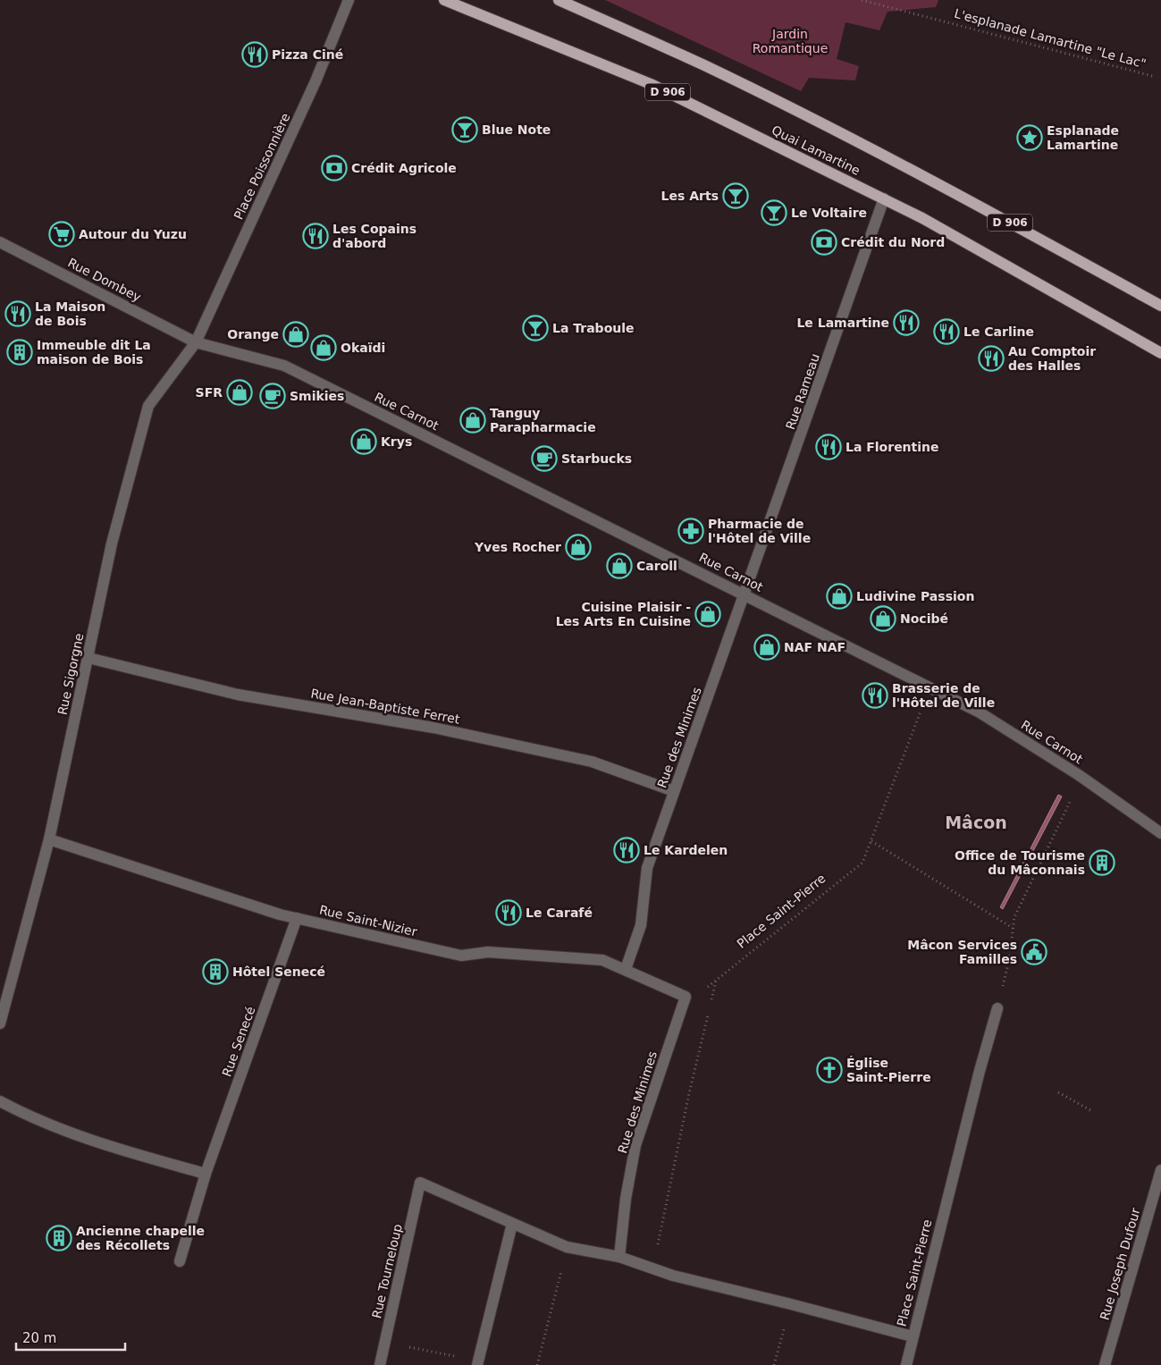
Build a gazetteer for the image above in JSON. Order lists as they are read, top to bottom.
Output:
{
  "streets": {
    "main road": ["D 906", "Quai Lamartine"],
    "street": [
      "Place Poissonnière",
      "Rue Dombey",
      "Rue Rameau",
      "Rue Carnot",
      "Rue Sigorgne",
      "Rue Jean-Baptiste Ferret",
      "Rue des Minimes",
      "Place Saint-Pierre",
      "Rue Saint-Nizier",
      "Rue Senecé",
      "Rue Joseph Dufour",
      "Rue Tourneloup"
    ],
    "path": ["L'esplanade Lamartine \"Le Lac\""]
  },
  "crossings": [
    ["Quai Lamartine", "Rue Rameau"],
    ["Place Poissonnière", "Rue Dombey"],
    ["Place Poissonnière", "Rue Carnot"],
    ["Place Poissonnière", "Rue Sigorgne"],
    ["Rue Dombey", "Rue Carnot"],
    ["Rue Dombey", "Rue Sigorgne"],
    ["Rue Rameau", "Rue Carnot"],
    ["Rue Rameau", "Rue des Minimes"],
    ["Rue Carnot", "Rue Sigorgne"],
    ["Rue Carnot", "Rue des Minimes"],
    ["Rue Sigorgne", "Rue Jean-Baptiste Ferret"],
    ["Rue Sigorgne", "Rue Saint-Nizier"],
    ["Rue Jean-Baptiste Ferret", "Rue des Minimes"],
    ["Rue des Minimes", "Place Saint-Pierre"],
    ["Rue des Minimes", "Rue Saint-Nizier"],
    ["Place Saint-Pierre", "Rue Saint-Nizier"],
    ["Rue Saint-Nizier", "Rue Senecé"]
  ],
  "districts": ["Mâcon"],
  "parks": ["Jardin Romantique"],
  "places": {
    "restaurant": [
      "Pizza Ciné",
      "Les Copains d'abord",
      "La Maison de Bois",
      "Le Lamartine",
      "Le Carline",
      "Au Comptoir des Halles",
      "La Florentine",
      "Brasserie de l'Hôtel de Ville",
      "Le Kardelen",
      "Le Carafé"
    ],
    "bar": [
      "Blue Note",
      "Les Arts",
      "Le Voltaire",
      "La Traboule"
    ],
    "place": ["Esplanade Lamartine"],
    "bank": ["Crédit Agricole", "Crédit du Nord"],
    "supermarket": ["Autour du Yuzu"],
    "shop": [
      "Orange",
      "Okaïdi",
      "SFR",
      "Tanguy Parapharmacie",
      "Krys",
      "Yves Rocher",
      "Caroll",
      "Ludivine Passion",
      "Cuisine Plaisir - Les Arts En Cuisine",
      "Nocibé",
      "NAF NAF"
    ],
    "building": [
      "Immeuble dit La maison de Bois",
      "Office de Tourisme du Mâconnais",
      "Hôtel Senecé",
      "Ancienne chapelle des Récollets"
    ],
    "cafe": ["Smikies", "Starbucks"],
    "pharmacy": ["Pharmacie de l'Hôtel de Ville"],
    "public building": ["Mâcon Services Familles"],
    "church": ["Église Saint-Pierre"]
  },
  "scale_bar": "20 m"
}
